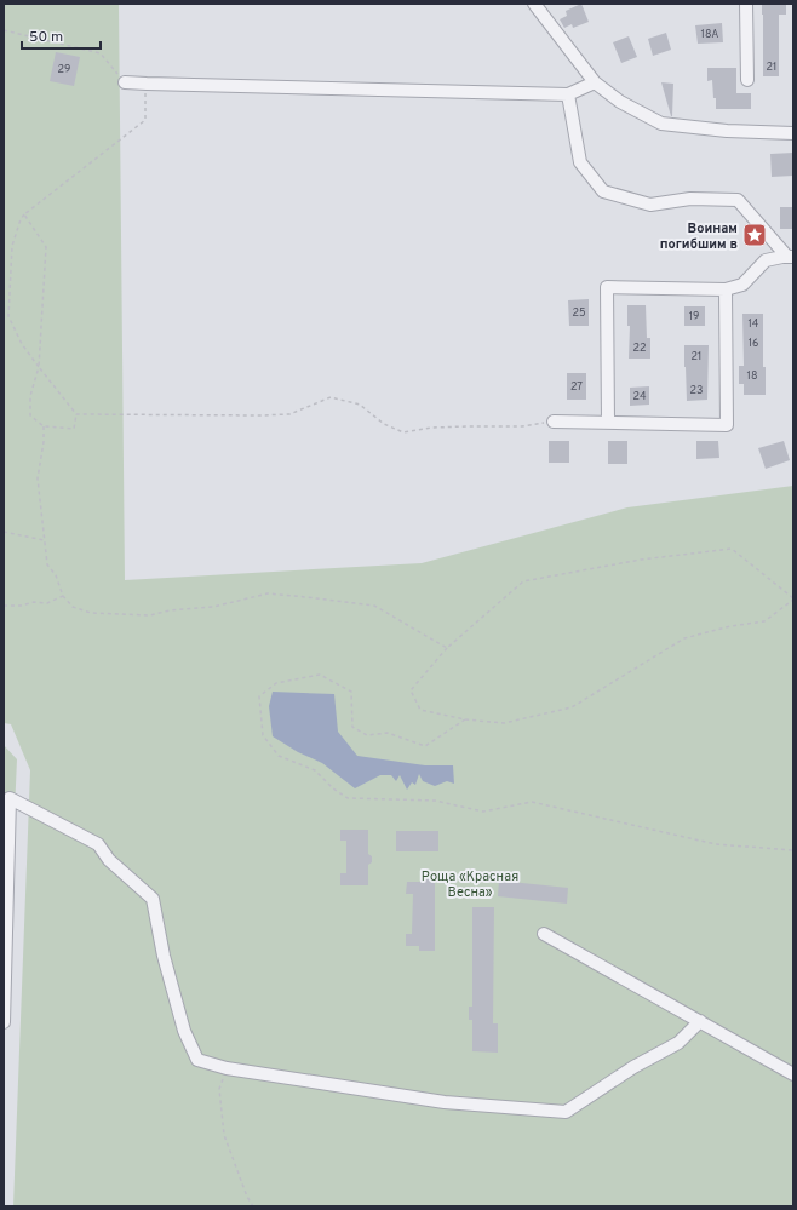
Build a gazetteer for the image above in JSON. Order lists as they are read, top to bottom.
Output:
{
  "parks": ["Роща «Красная Весна»"],
  "places": {
    "place": ["Воинам погибшим в"]
  },
  "house_numbers": [
    "18А",
    "21",
    "29",
    "25",
    "19",
    "14",
    "16",
    "22",
    "21",
    "18",
    "27",
    "23",
    "24"
  ],
  "scale_bar": "50 m"
}
